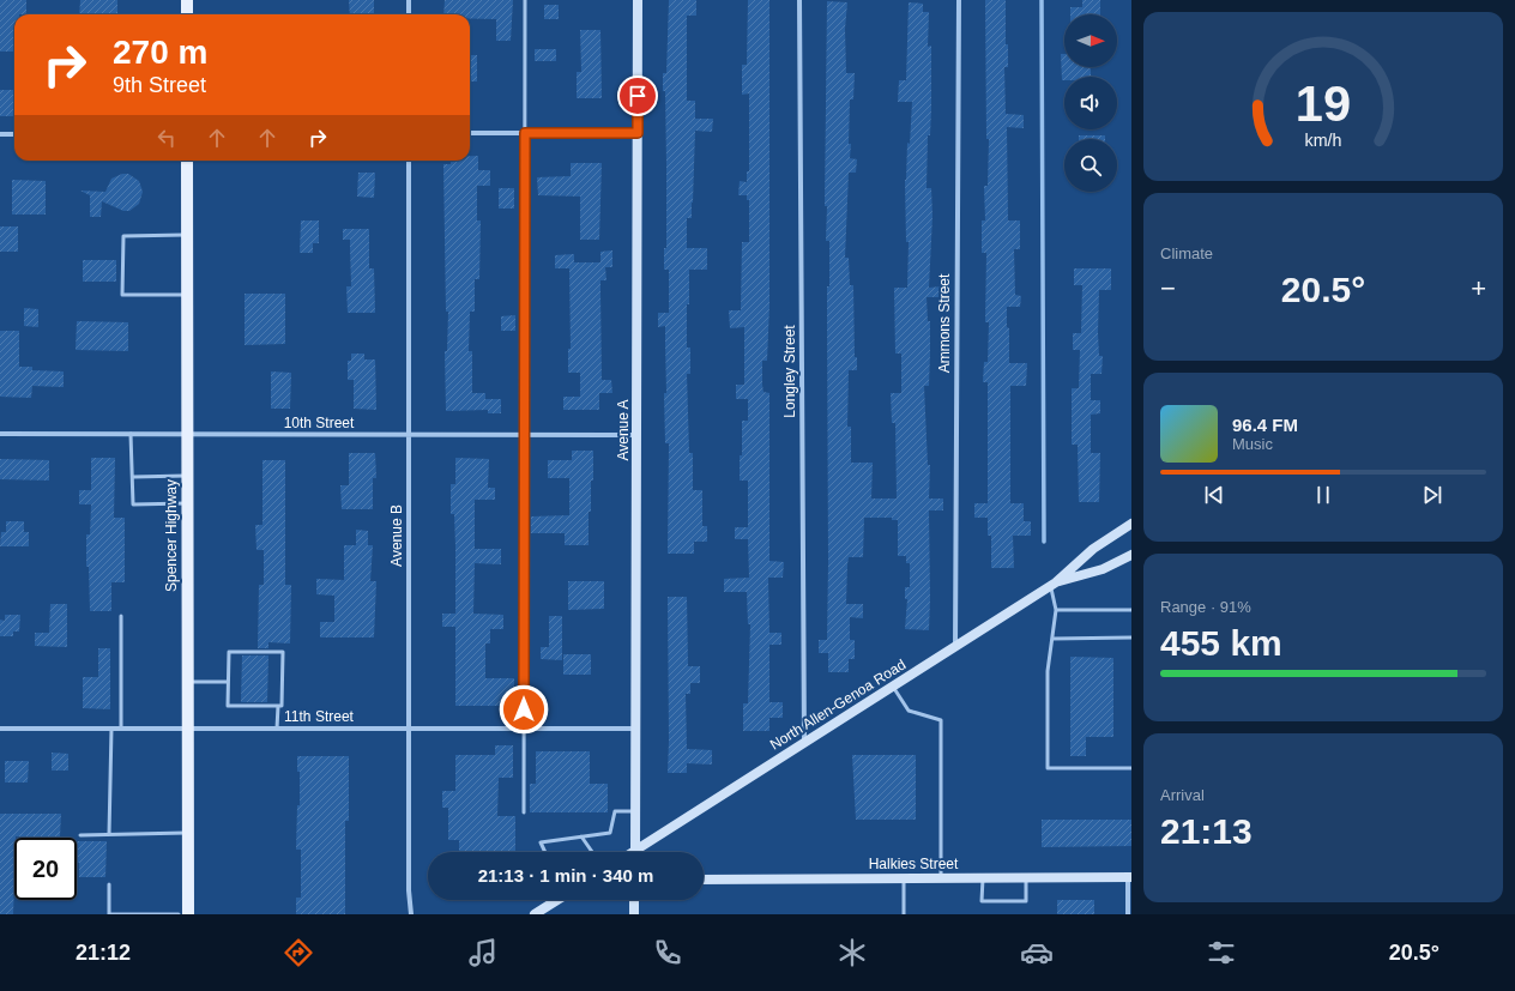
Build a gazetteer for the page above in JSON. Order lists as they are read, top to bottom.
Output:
{
  "streets": {
    "main road": ["Spencer Highway"],
    "street": [
      "Ammons Street",
      "Longley Street",
      "10th Street",
      "Avenue A",
      "Avenue B",
      "North Allen-Genoa Road",
      "11th Street",
      "Halkies Street"
    ]
  },
  "crossings": [
    ["Ammons Street", "North Allen-Genoa Road"],
    ["Longley Street", "North Allen-Genoa Road"],
    ["10th Street", "Avenue A"],
    ["10th Street", "Spencer Highway"],
    ["10th Street", "Avenue B"],
    ["Avenue A", "11th Street"],
    ["Spencer Highway", "11th Street"],
    ["Avenue B", "11th Street"]
  ],
  "north": "right",
  "page": {
    "turn": ["270 m", "9th Street"],
    "tile": [
      "Climate",
      ["Range · 91%", "455 km"],
      ["Arrival", "21:13"]
    ],
    "heat": ["−", "20.5°", "+"],
    "song": ["96.4 FM", "Music"],
    "limit": "20",
    "trip": "21:13 · 1 min · 340 m",
    "tabs": ["21:12", "20.5°"],
    "gauge": ["19", "km/h"]
  }
}
